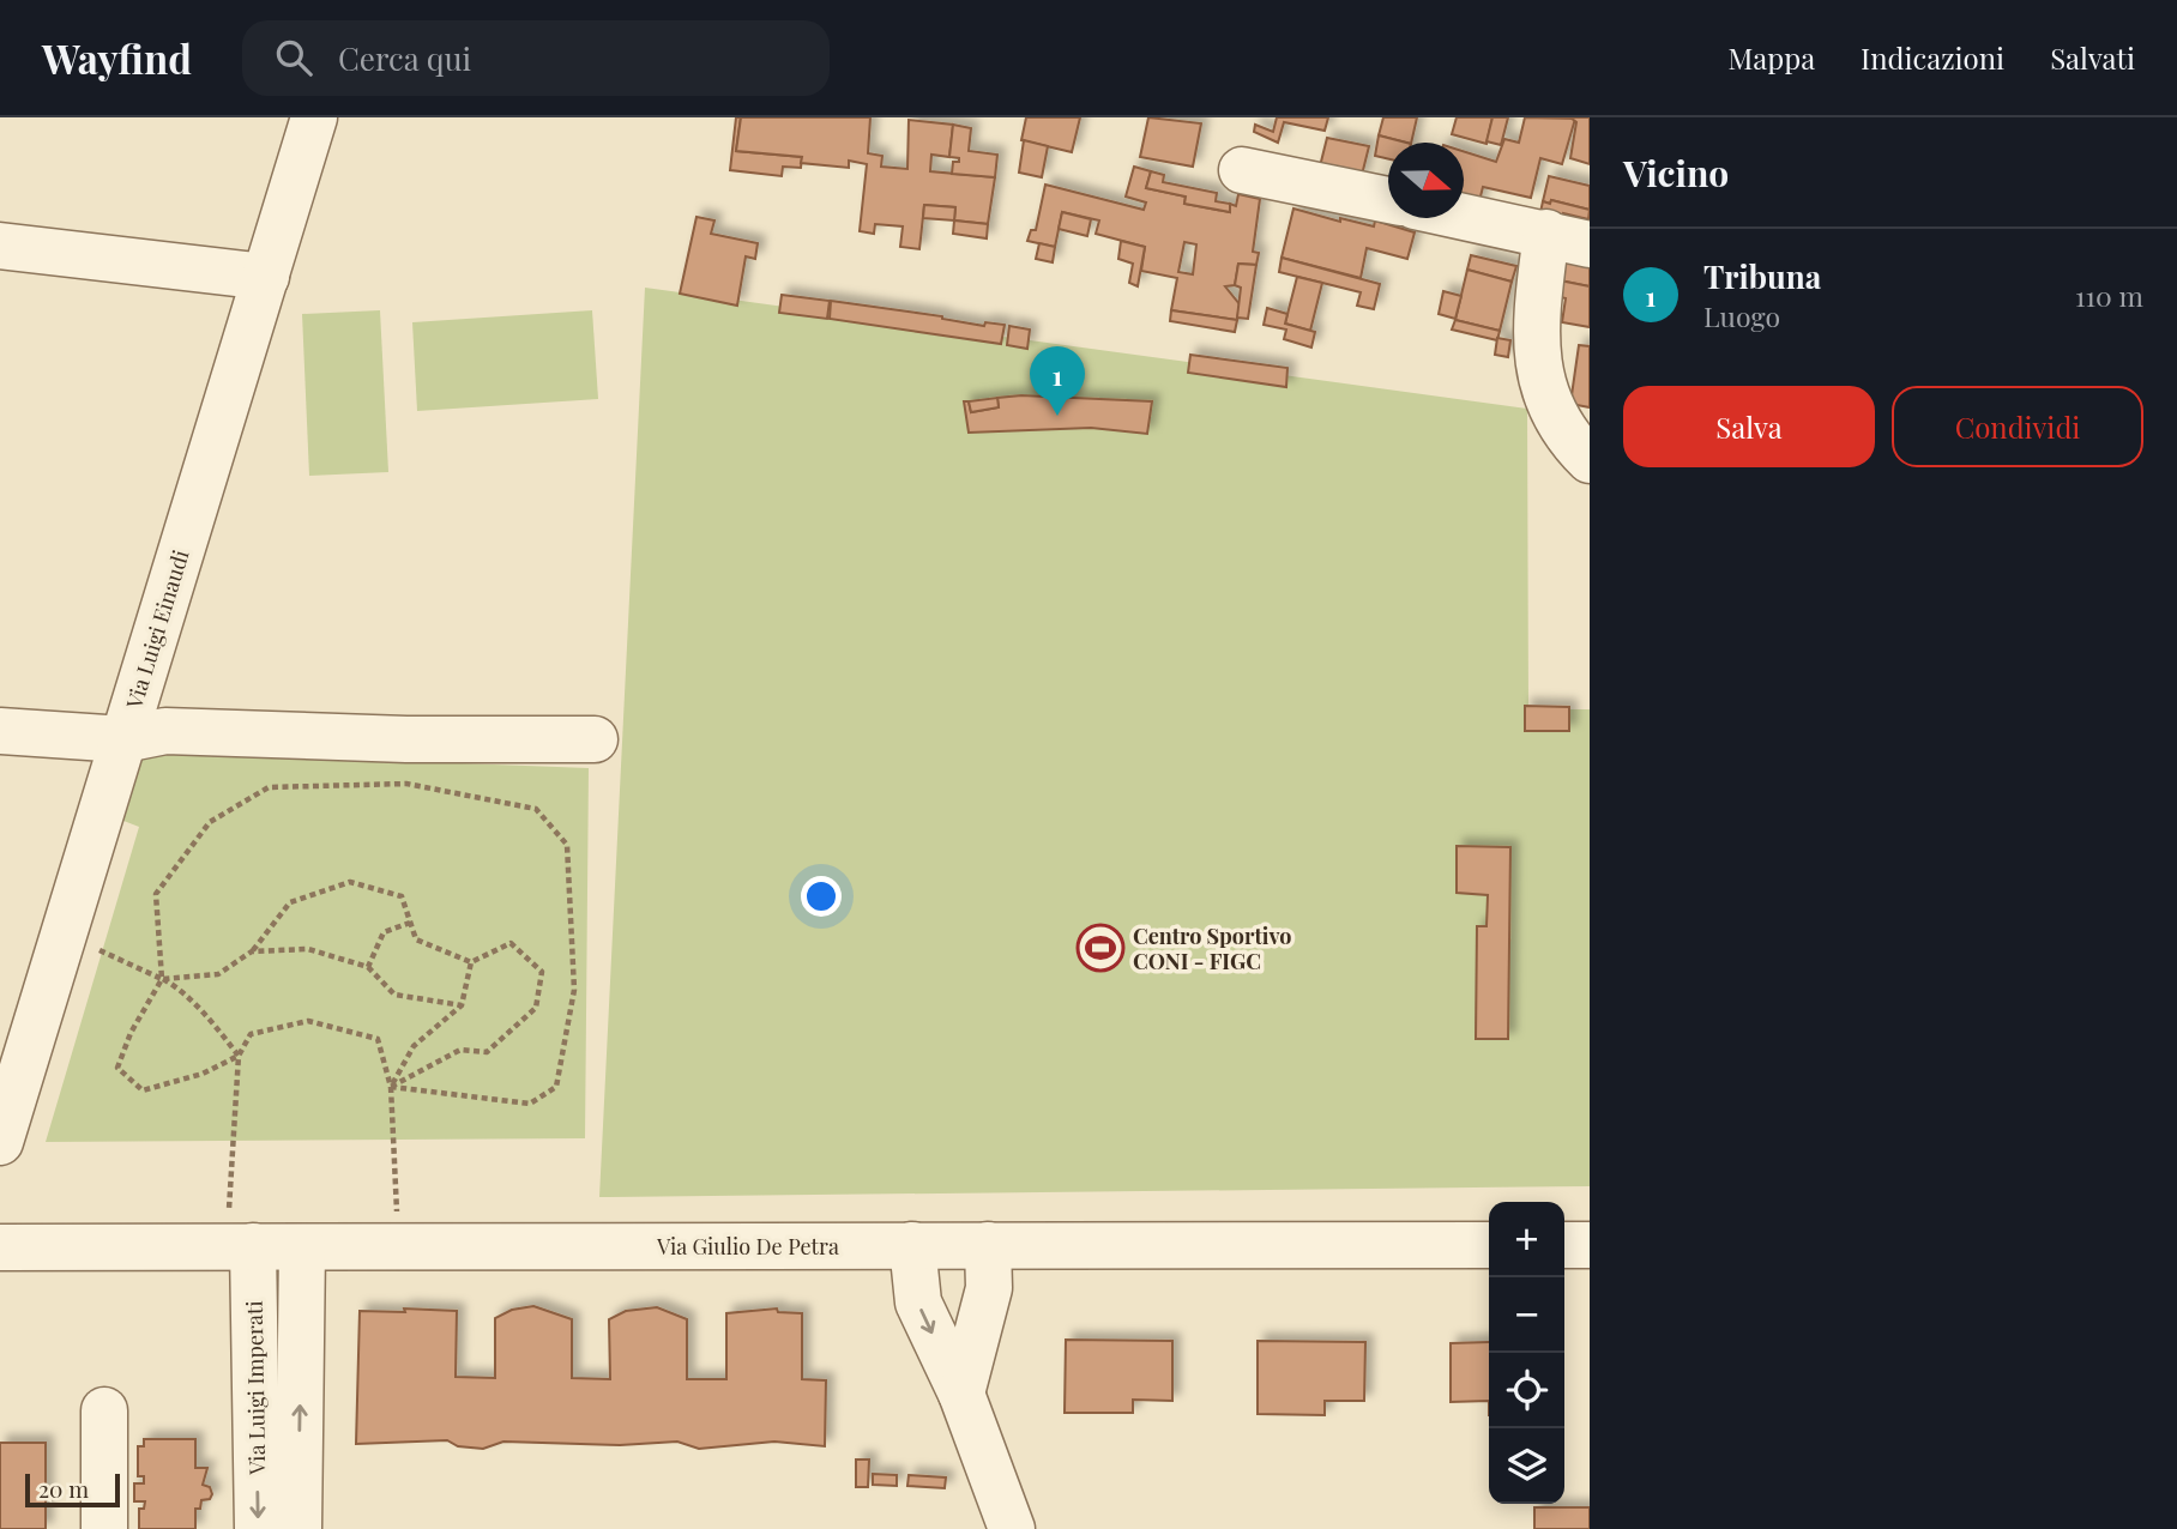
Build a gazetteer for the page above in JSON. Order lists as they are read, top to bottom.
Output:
{
  "streets": {
    "street": ["Via Luigi Einaudi", "Via Giulio De Petra", "Via Luigi Imperati"]
  },
  "crossings": [
    ["Via Giulio De Petra", "Via Luigi Imperati"]
  ],
  "places": {
    "sports": ["Centro Sportivo CONI - FIGC"]
  },
  "scale_bar": "20 m",
  "north": "right",
  "page": {
    "header": "Wayfind",
    "search": "Cerca qui",
    "nav": ["Mappa", "Indicazioni", "Salvati"],
    "heading": "Vicino",
    "list": [
      {
        "mark": "1",
        "name": "Tribuna",
        "note": "Luogo",
        "value": "110 m"
      }
    ],
    "pins": "1",
    "buttons": ["Salva", "Condividi"],
    "map_buttons": ["+", "−"],
    "scale": "20 m"
  }
}
